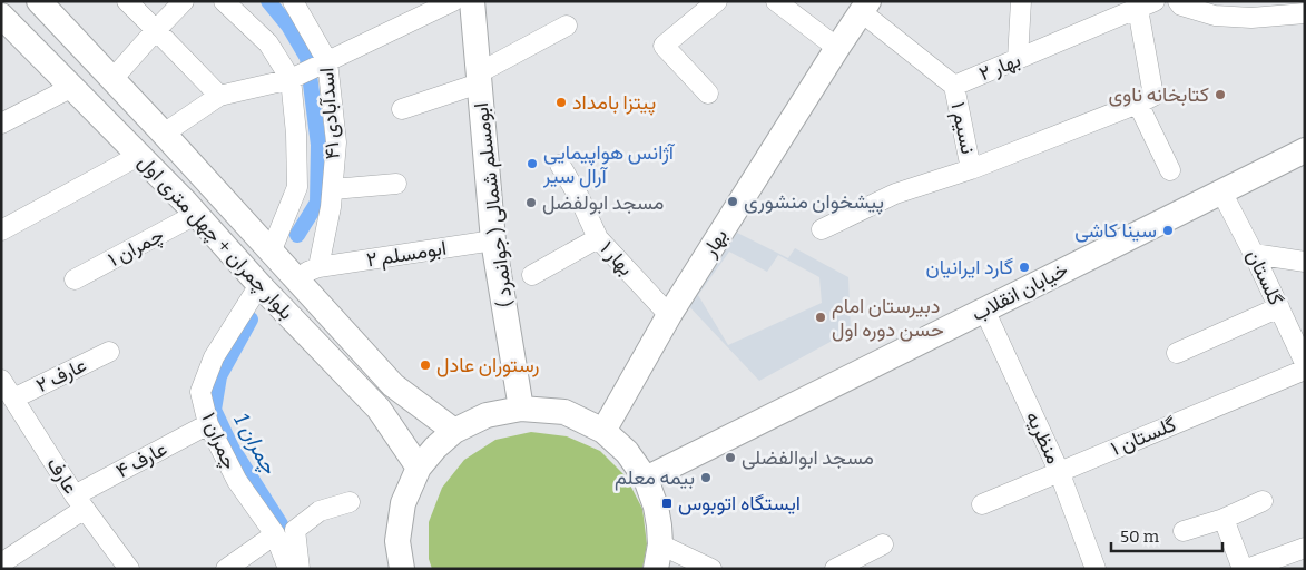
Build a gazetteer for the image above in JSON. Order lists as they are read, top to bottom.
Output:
{
  "streets": {
    "main road": [
      "ابومسلم شمالی ( جوانمرد )",
      "بلوار چمران + چهل متری اول",
      "بهار",
      "خیابان انقلاب"
    ],
    "street": [
      "بهار ۲",
      "اسدآبادی ۴۱",
      "نسیم ۱",
      "چمران ۱",
      "ابومسلم ۲",
      "بهار ۱",
      "گلستان",
      "عارف ۲",
      "گلستان ۱",
      "منظریه",
      "۱ چمران",
      "عارف ۴",
      "عارف"
    ]
  },
  "crossings": [
    ["بهار ۲", "نسیم ۱"],
    ["بهار ۲", "بهار"],
    ["اسدآبادی ۴۱", "بلوار چمران + چهل متری اول"],
    ["اسدآبادی ۴۱", "ابومسلم ۲"],
    ["ابومسلم شمالی ( جوانمرد )", "ابومسلم ۲"],
    ["بلوار چمران + چهل متری اول", "چمران ۱"],
    ["بلوار چمران + چهل متری اول", "ابومسلم ۲"],
    ["بلوار چمران + چهل متری اول", "۱ چمران"],
    ["بهار", "بهار ۱"],
    ["گلستان", "خیابان انقلاب"],
    ["خیابان انقلاب", "منظریه"],
    ["عارف ۲", "عارف"],
    ["گلستان ۱", "منظریه"],
    ["۱ چمران", "عارف ۴"],
    ["عارف ۴", "عارف"]
  ],
  "water": ["چمران 1"],
  "places": {
    "other": [
      "کتابخانه ناوی",
      "پیتزا بامداد",
      "آژانس هواپیمایی آرال سیر",
      "پیشخوان منشوری",
      "مسجد ابولفضل",
      "سینا کاشی",
      "گارد ایرانیان",
      "دبیرستان امام حسن دوره اول",
      "رستوران عادل",
      "مسجد ابوالفضلی",
      "بیمه معلم"
    ],
    "transit": ["ایستگاه اتوبوس"]
  },
  "scale_bar": "50 m"
}
